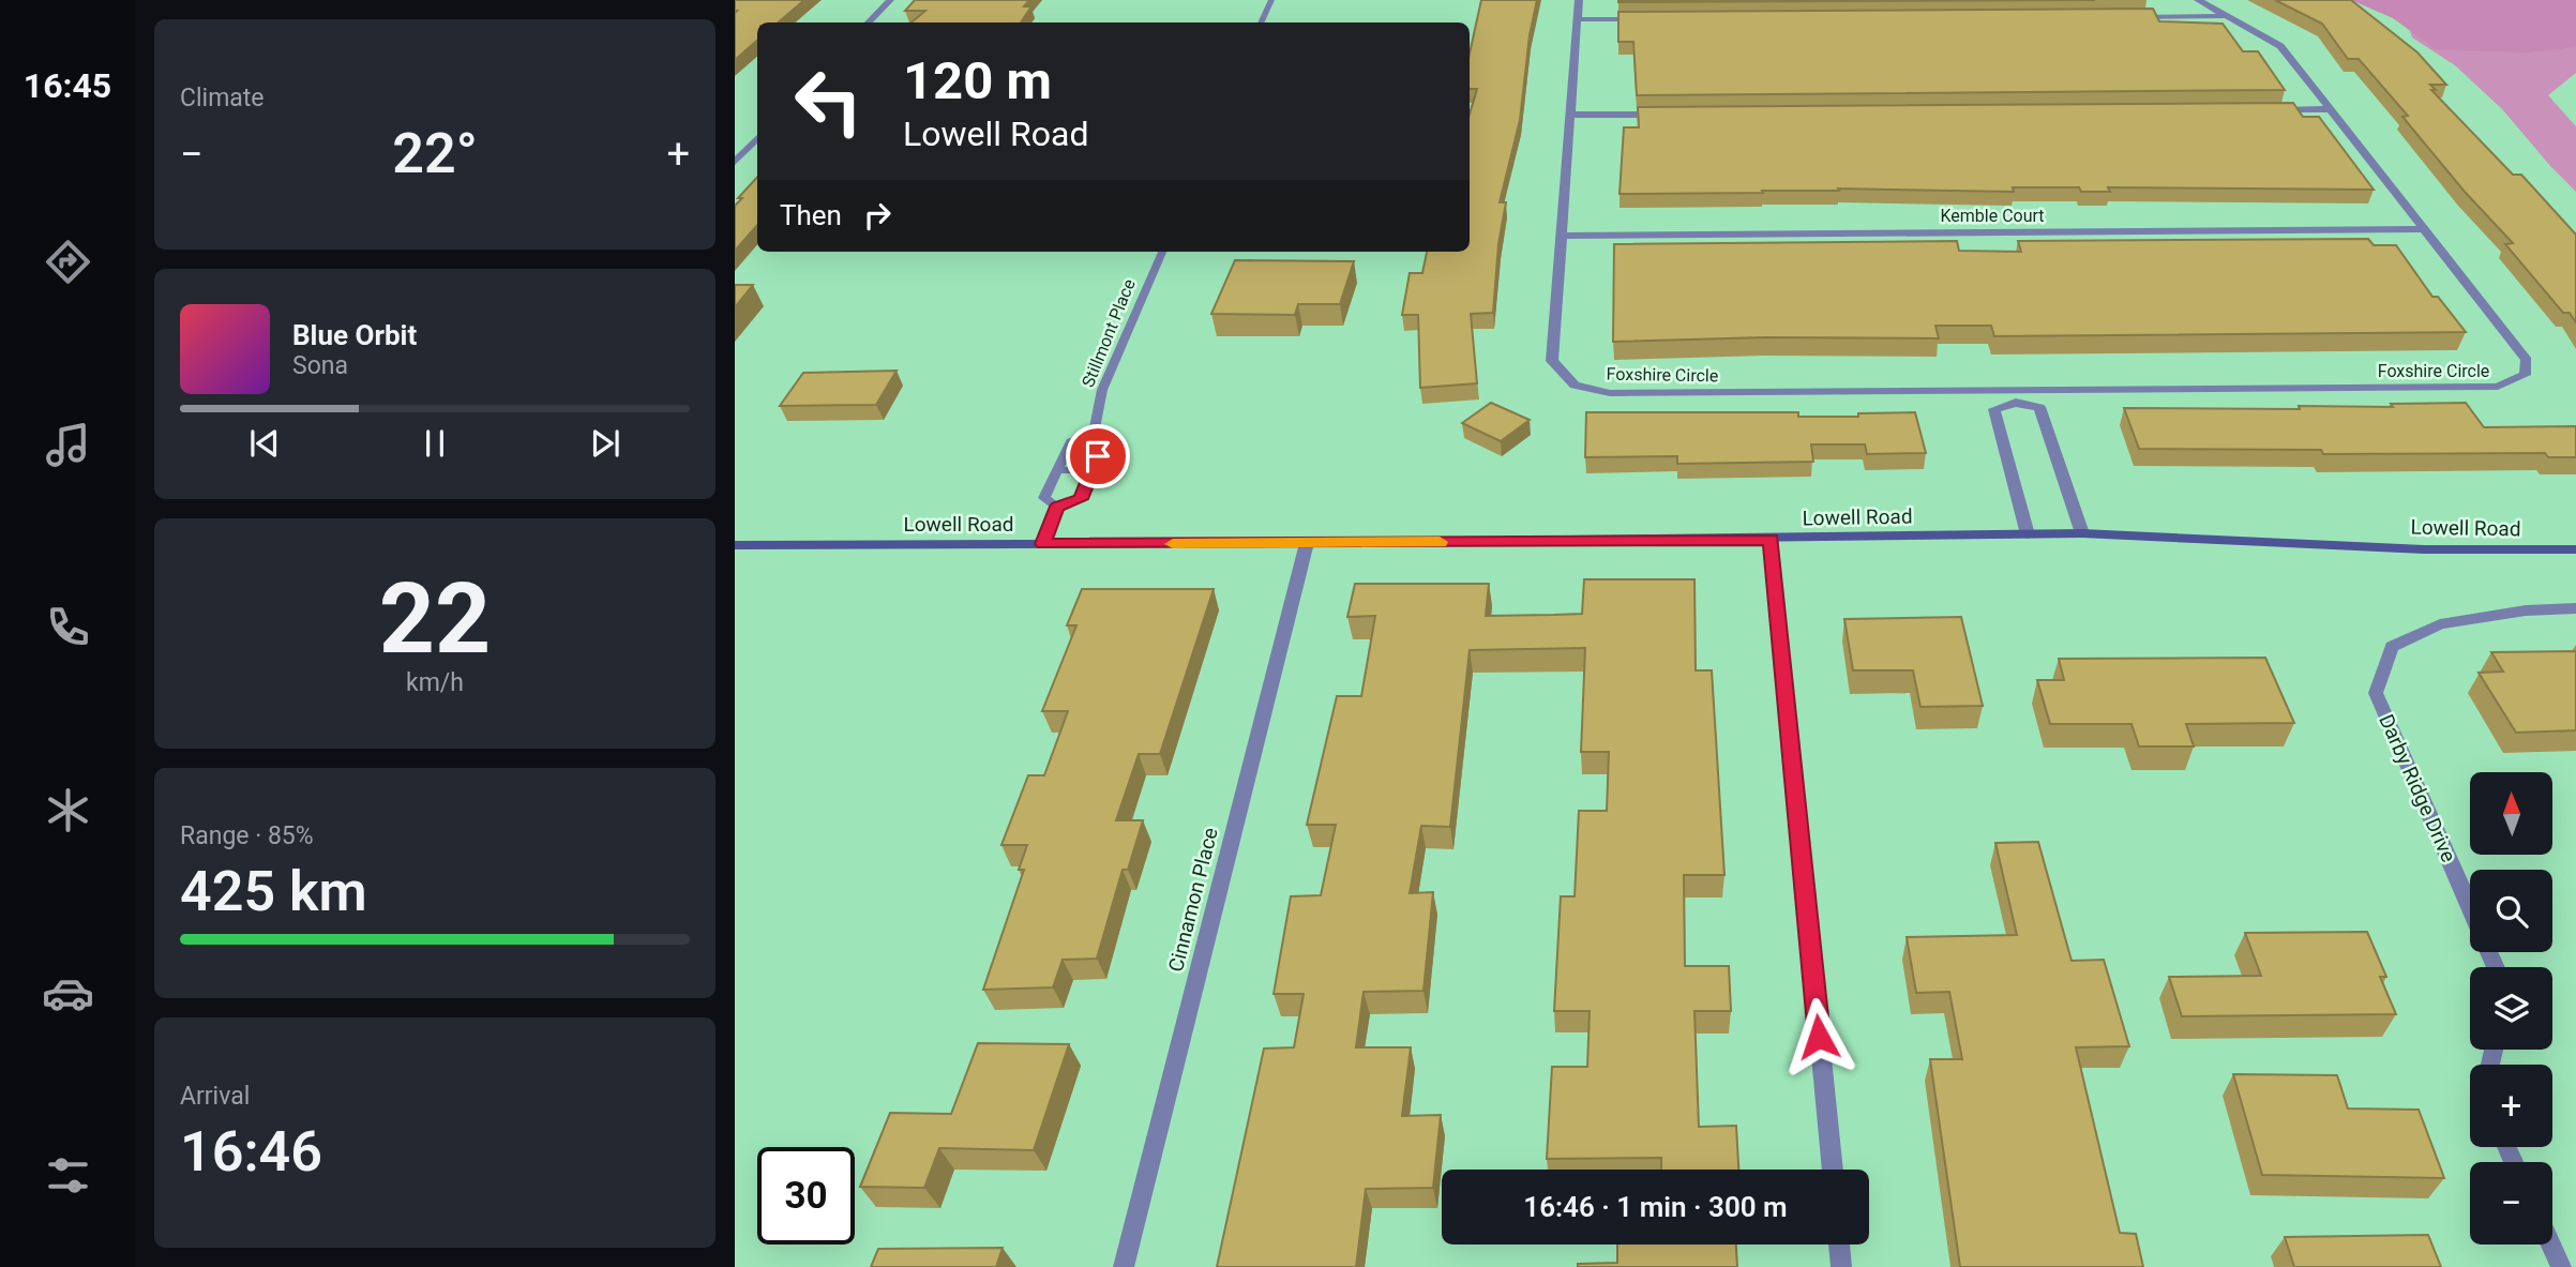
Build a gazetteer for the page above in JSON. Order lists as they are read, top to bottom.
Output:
{
  "streets": {
    "street": [
      "Kemble Court",
      "Foxshire Circle",
      "Lowell Road",
      "Darby Ridge Drive",
      "Cinnamon Place"
    ],
    "lane": ["Stillmont Place"]
  },
  "crossings": [
    ["Kemble Court", "Foxshire Circle"],
    ["Lowell Road", "Cinnamon Place"]
  ],
  "north": "top",
  "page": {
    "tabs": "16:45",
    "tile": [
      "Climate",
      ["22", "km/h"],
      ["Range · 85%", "425 km"],
      ["Arrival", "16:46"]
    ],
    "turn": ["120 m", "Lowell Road"],
    "heat": ["−", "22°", "+"],
    "then": "Then",
    "song": ["Blue Orbit", "Sona"],
    "map_buttons": ["+", "−"],
    "limit": "30",
    "trip": "16:46 · 1 min · 300 m"
  }
}
